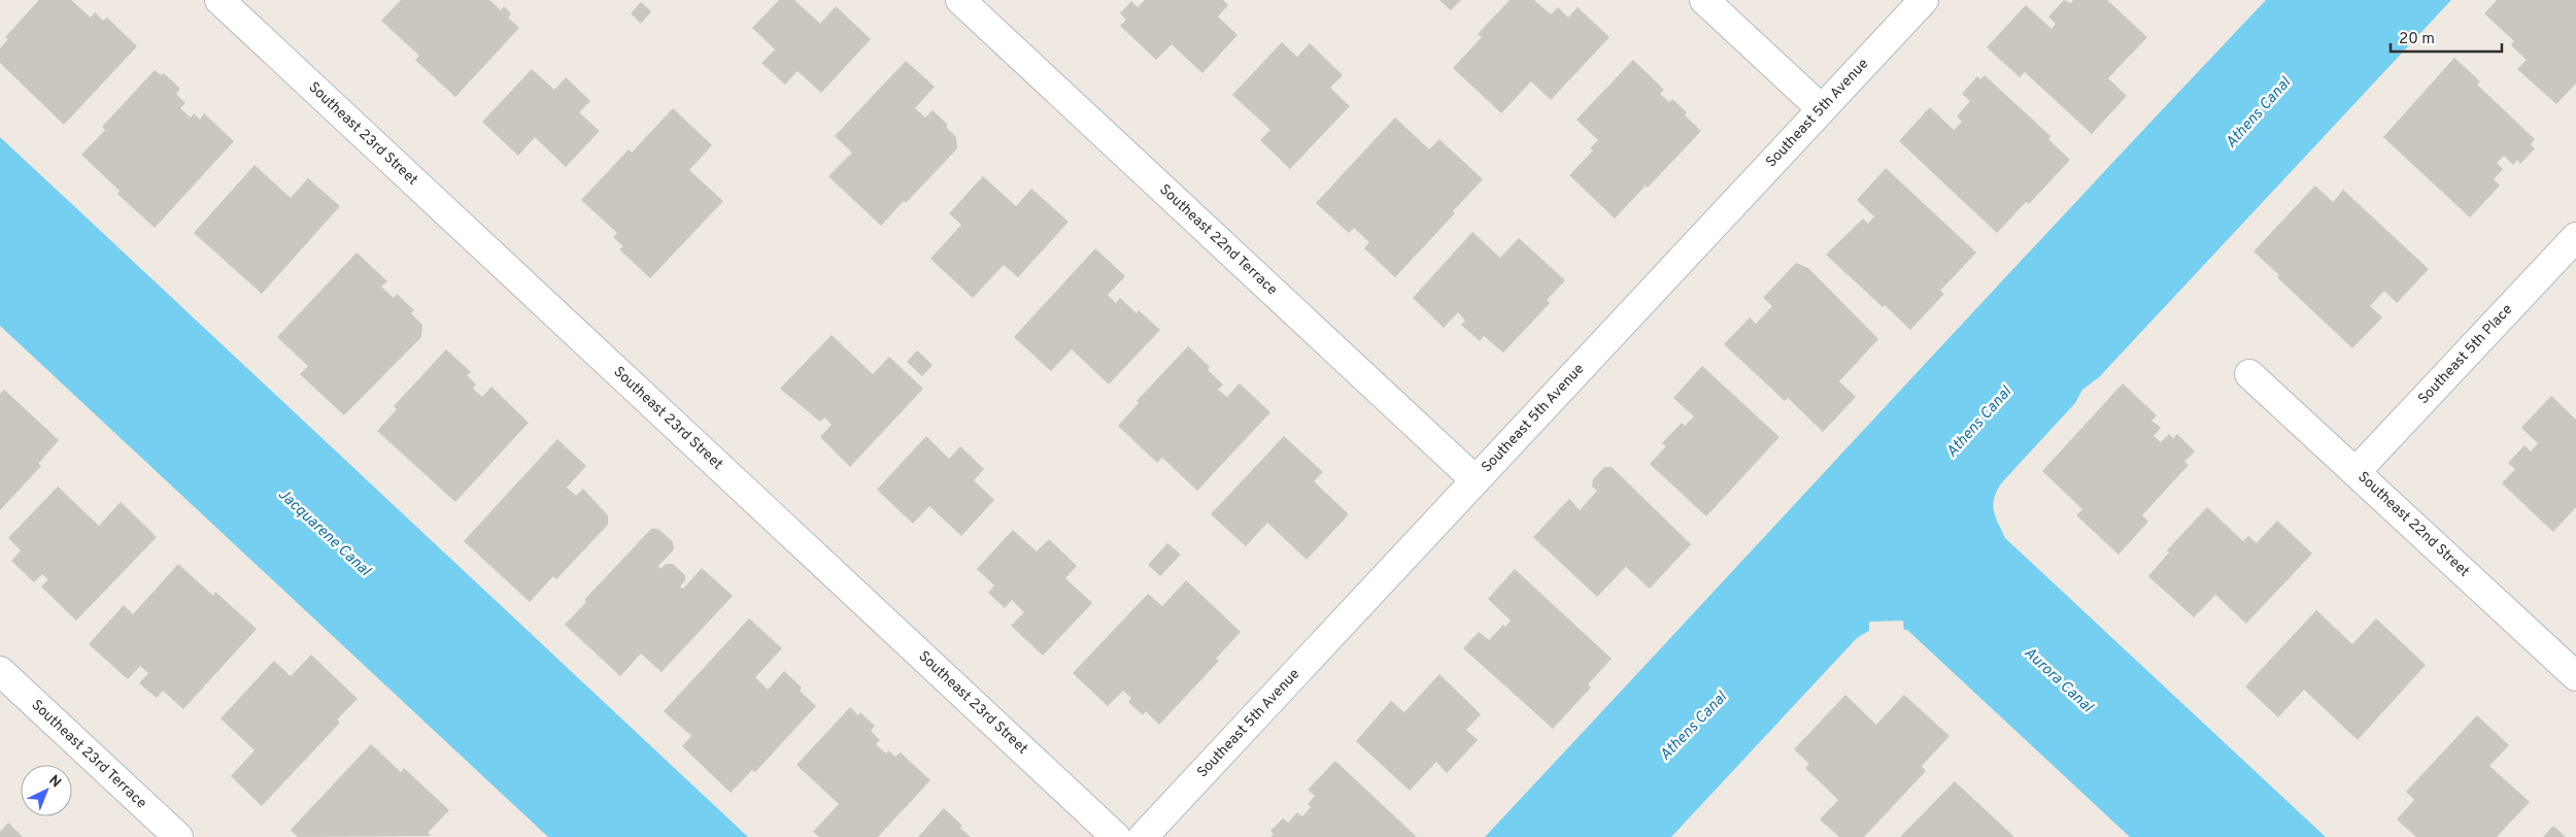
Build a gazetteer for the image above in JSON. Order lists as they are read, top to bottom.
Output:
{
  "streets": {
    "street": [
      "Southeast 5th Avenue",
      "Southeast 23rd Street",
      "Southeast 22nd Terrace",
      "Southeast 5th Place",
      "Southeast 22nd Street",
      "Southeast 23rd Terrace"
    ]
  },
  "crossings": [
    ["Southeast 5th Avenue", "Southeast 22nd Terrace"],
    ["Southeast 5th Place", "Southeast 22nd Street"]
  ],
  "water": ["Athens Canal", "Jacquarene Canal", "Aurora Canal"],
  "scale_bar": "20 m",
  "north": "top right"
}
